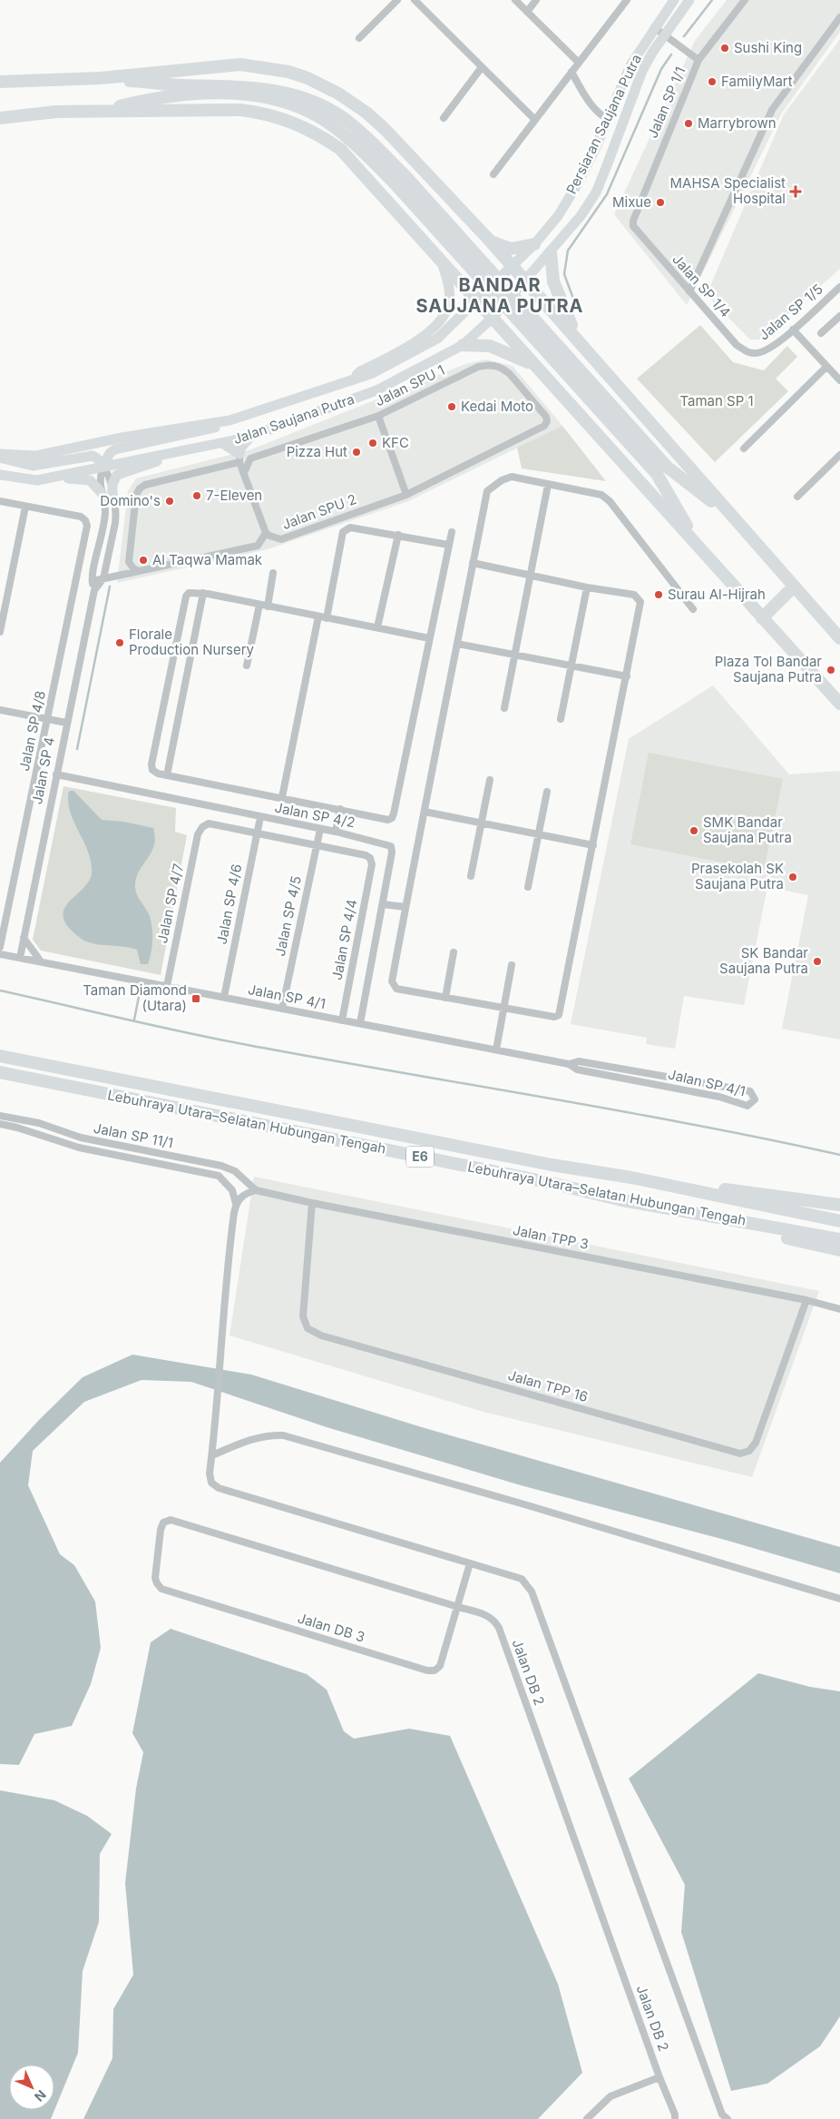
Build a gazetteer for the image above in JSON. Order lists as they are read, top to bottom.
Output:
{
  "streets": {
    "highway": ["Lebuhraya Utara–Selatan Hubungan Tengah", "E6"],
    "main road": ["Persiaran Saujana Putra", "Jalan Saujana Putra"],
    "street": [
      "Jalan SP 1/1",
      "Jalan SP 1/4",
      "Jalan SP 1/5",
      "Jalan SPU 1",
      "Jalan SPU 2",
      "Jalan SP 4/8",
      "Jalan SP 4",
      "Jalan SP 4/2",
      "Jalan SP 4/7",
      "Jalan SP 4/6",
      "Jalan SP 4/5",
      "Jalan SP 4/4",
      "Jalan SP 4/1",
      "Jalan SP 11/1",
      "Jalan TPP 3",
      "Jalan TPP 16",
      "Jalan DB 3",
      "Jalan DB 2"
    ]
  },
  "crossings": [
    ["Jalan SP 1/1", "Jalan SP 1/4"],
    ["Persiaran Saujana Putra", "Jalan Saujana Putra"],
    ["Jalan SP 1/4", "Jalan SP 1/5"],
    ["Jalan SPU 1", "Jalan SPU 2"],
    ["Jalan Saujana Putra", "Jalan SP 4"],
    ["Jalan SPU 2", "Jalan SP 4"],
    ["Jalan SP 4", "Jalan SP 4/2"],
    ["Jalan SP 4", "Jalan SP 4/1"],
    ["Jalan SP 4/2", "Jalan SP 4/6"],
    ["Jalan SP 4/2", "Jalan SP 4/5"],
    ["Jalan SP 4/2", "Jalan SP 4/1"],
    ["Jalan SP 4/7", "Jalan SP 4/6"],
    ["Jalan SP 4/7", "Jalan SP 4/1"],
    ["Jalan SP 4/6", "Jalan SP 4/1"],
    ["Jalan SP 4/5", "Jalan SP 4/4"],
    ["Jalan SP 4/5", "Jalan SP 4/1"],
    ["Jalan SP 4/4", "Jalan SP 4/1"],
    ["Jalan SP 11/1", "Jalan TPP 3"],
    ["Jalan TPP 3", "Jalan TPP 16"],
    ["Jalan DB 3", "Jalan DB 2"]
  ],
  "districts": ["BANDAR SAUJANA PUTRA"],
  "parks": ["Taman SP 1"],
  "places": {
    "other": [
      "Sushi King",
      "FamilyMart",
      "Marrybrown",
      "Mixue",
      "Kedai Moto",
      "KFC",
      "Pizza Hut",
      "7-Eleven",
      "Domino's",
      "Al Taqwa Mamak",
      "Surau Al-Hijrah",
      "Florale Production Nursery",
      "Plaza Tol Bandar Saujana Putra",
      "SMK Bandar Saujana Putra",
      "Prasekolah SK Saujana Putra",
      "SK Bandar Saujana Putra"
    ],
    "health": ["MAHSA Specialist Hospital"],
    "transit": ["Taman Diamond (Utara)"]
  },
  "north": "bottom right"
}
